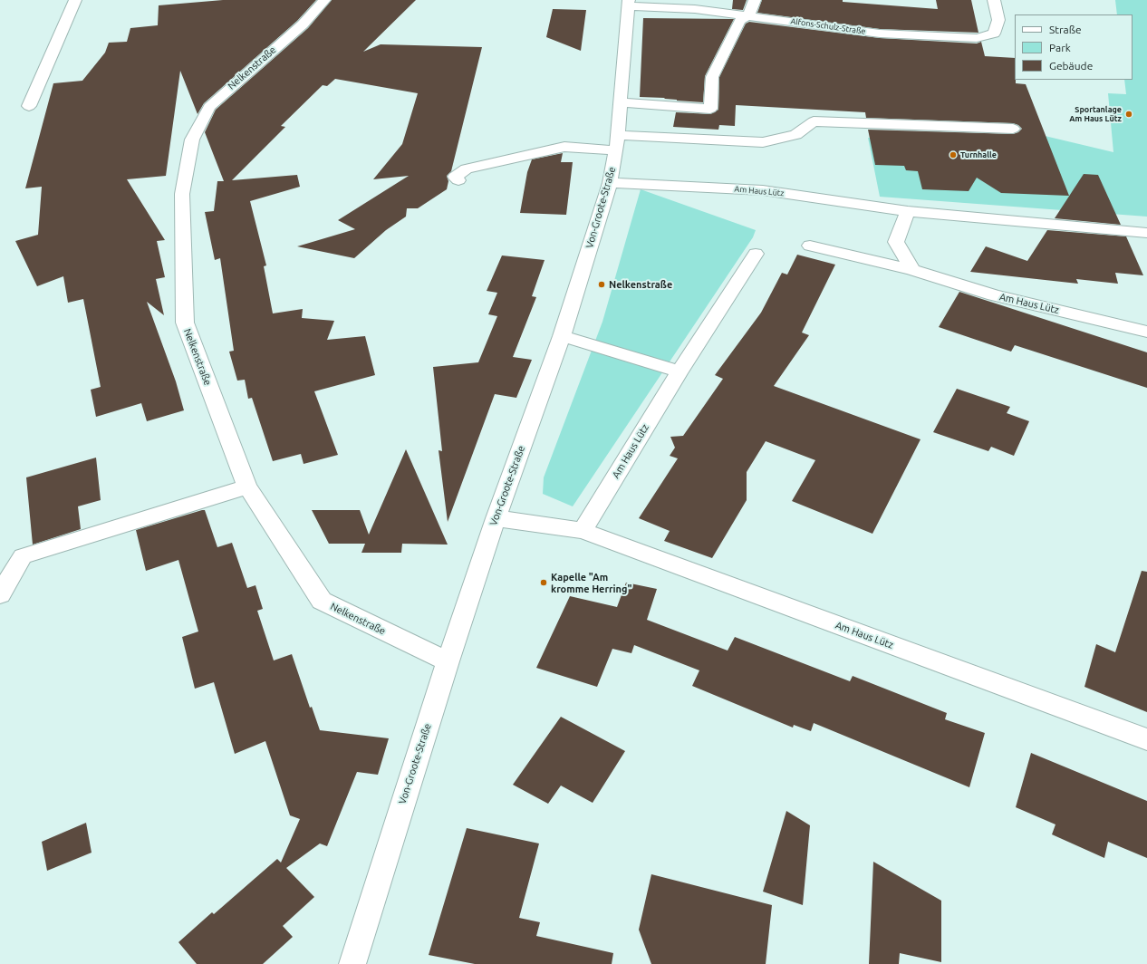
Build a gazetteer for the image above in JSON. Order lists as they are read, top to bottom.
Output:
{
  "streets": {
    "street": [
      "Alfons-Schulz-Straße",
      "Nelkenstraße",
      "Am Haus Lütz",
      "Von-Groote-Straße"
    ]
  },
  "crossings": [
    ["Alfons-Schulz-Straße", "Von-Groote-Straße"],
    ["Nelkenstraße", "Von-Groote-Straße"],
    ["Am Haus Lütz", "Von-Groote-Straße"]
  ],
  "places": [
    "Sportanlage Am Haus Lütz",
    "Turnhalle",
    "Nelkenstraße",
    "Kapelle \"Am kromme Herring\""
  ],
  "legend": ["Straße", "Park", "Gebäude"]
}
